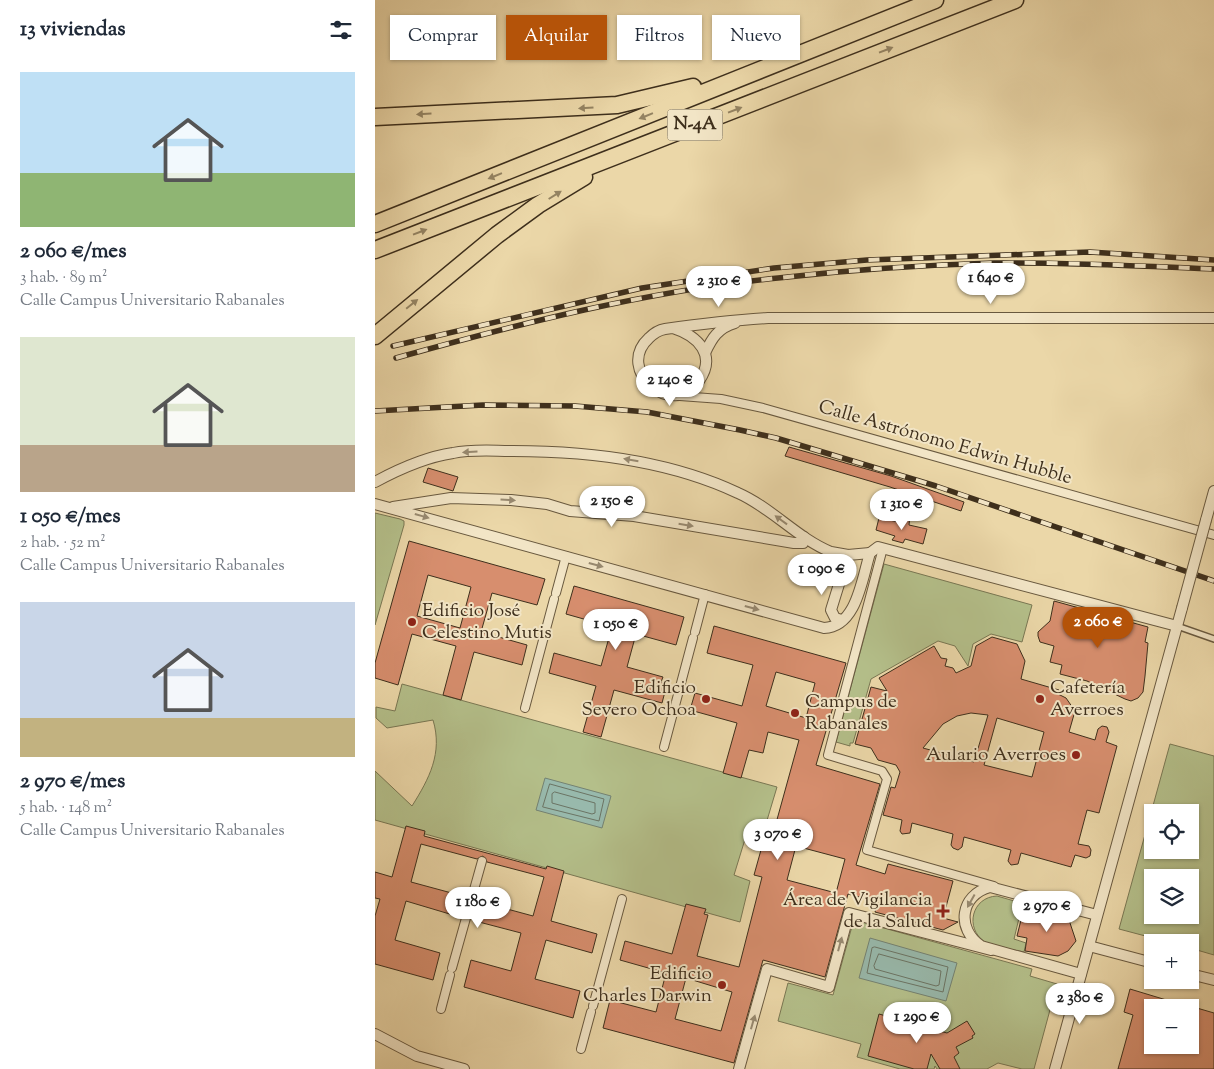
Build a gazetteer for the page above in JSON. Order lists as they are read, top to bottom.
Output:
{
  "streets": {
    "main road": ["N-4A"],
    "street": ["Calle Astrónomo Edwin Hubble"]
  },
  "places": {
    "other": [
      "Edificio José Celestino Mutis",
      "Edificio Severo Ochoa",
      "Cafetería Averroes",
      "Campus de Rabanales",
      "Aulario Averroes",
      "Edificio Charles Darwin"
    ],
    "health": ["Área de Vigilancia de la Salud"]
  },
  "page": {
    "heading": "13 viviendas",
    "chip": [
      "Comprar",
      "Alquilar",
      "Filtros",
      "Nuevo"
    ],
    "list": [
      {
        "name": "2 060 €/mes",
        "note": "3 hab. · 89 m² · Calle Campus Universitario Rabanales"
      },
      {
        "name": "1 050 €/mes",
        "note": "2 hab. · 52 m² · Calle Campus Universitario Rabanales"
      },
      {
        "name": "2 970 €/mes",
        "note": "5 hab. · 148 m² · Calle Campus Universitario Rabanales"
      }
    ],
    "price": [
      "1 640 €",
      "2 310 €",
      "2 140 €",
      "2 150 €",
      "1 310 €",
      "1 090 €",
      "2 060 €",
      "1 050 €",
      "3 070 €",
      "1 180 €",
      "2 970 €",
      "2 380 €",
      "1 290 €"
    ],
    "map_buttons": ["+", "−"]
  }
}
